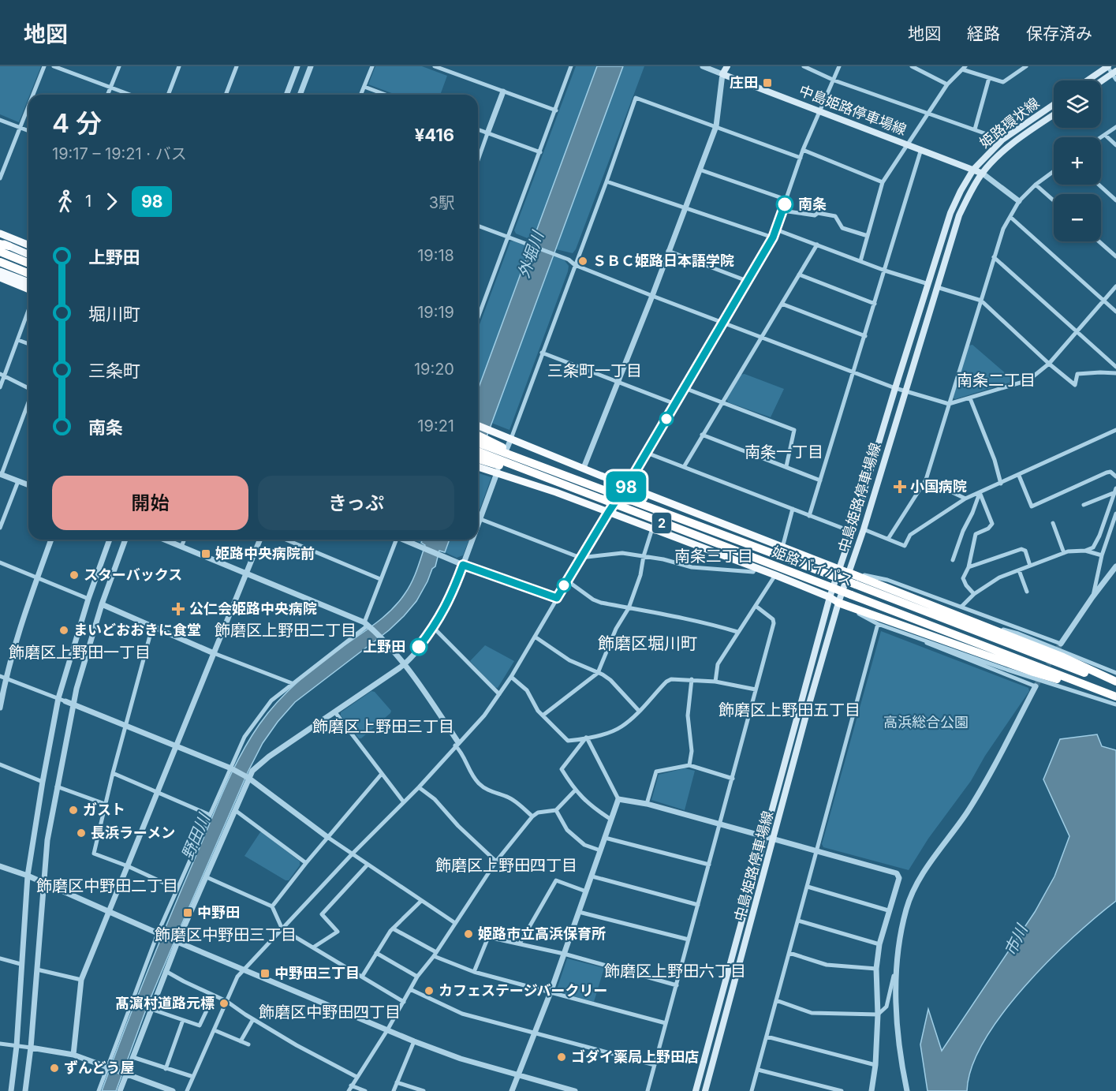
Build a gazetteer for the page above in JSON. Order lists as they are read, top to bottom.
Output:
{
  "streets": {
    "highway": ["2", "姫路バイパス"],
    "main road": ["中島姫路停車場線", "姫路環状線"]
  },
  "crossings": [
    ["中島姫路停車場線", "姫路環状線"]
  ],
  "districts": [
    "三条町一丁目",
    "南条二丁目",
    "南条一丁目",
    "南条三丁目",
    "飾磨区上野田二丁目",
    "飾磨区堀川町",
    "飾磨区上野田一丁目",
    "飾磨区上野田五丁目",
    "飾磨区上野田三丁目",
    "飾磨区上野田四丁目",
    "飾磨区中野田二丁目",
    "飾磨区中野田三丁目",
    "飾磨区上野田六丁目",
    "飾磨区中野田四丁目"
  ],
  "water": ["外堀川", "野田川", "市川"],
  "parks": ["高浜総合公園"],
  "places": {
    "transit": [
      "庄田",
      "姫路中央病院前",
      "中野田",
      "中野田三丁目"
    ],
    "other": [
      "南条",
      "ＳＢＣ姫路日本語学院",
      "スターバックス",
      "まいどおおきに食堂",
      "上野田",
      "ガスト",
      "長浜ラーメン",
      "姫路市立高浜保育所",
      "カフェステージバークリー",
      "髙濵村道路元標",
      "ゴダイ薬局上野田店",
      "ずんどう屋"
    ],
    "health": ["小国病院", "公仁会姫路中央病院"]
  },
  "lines": ["bus line 98"],
  "page": {
    "header": "地図",
    "nav": ["地図", "経路", "保存済み"],
    "on_map": "98",
    "map_buttons": ["+", "−"],
    "heading": ["4 分", "19:17 – 19:21 · バス", "¥416"],
    "legs": ["1", "98", "3駅"],
    "list": [
      {
        "name": "上野田",
        "value": "19:18"
      },
      {
        "name": "堀川町",
        "value": "19:19"
      },
      {
        "name": "三条町",
        "value": "19:20"
      },
      {
        "name": "南条",
        "value": "19:21"
      }
    ],
    "buttons": ["開始", "きっぷ"]
  }
}
